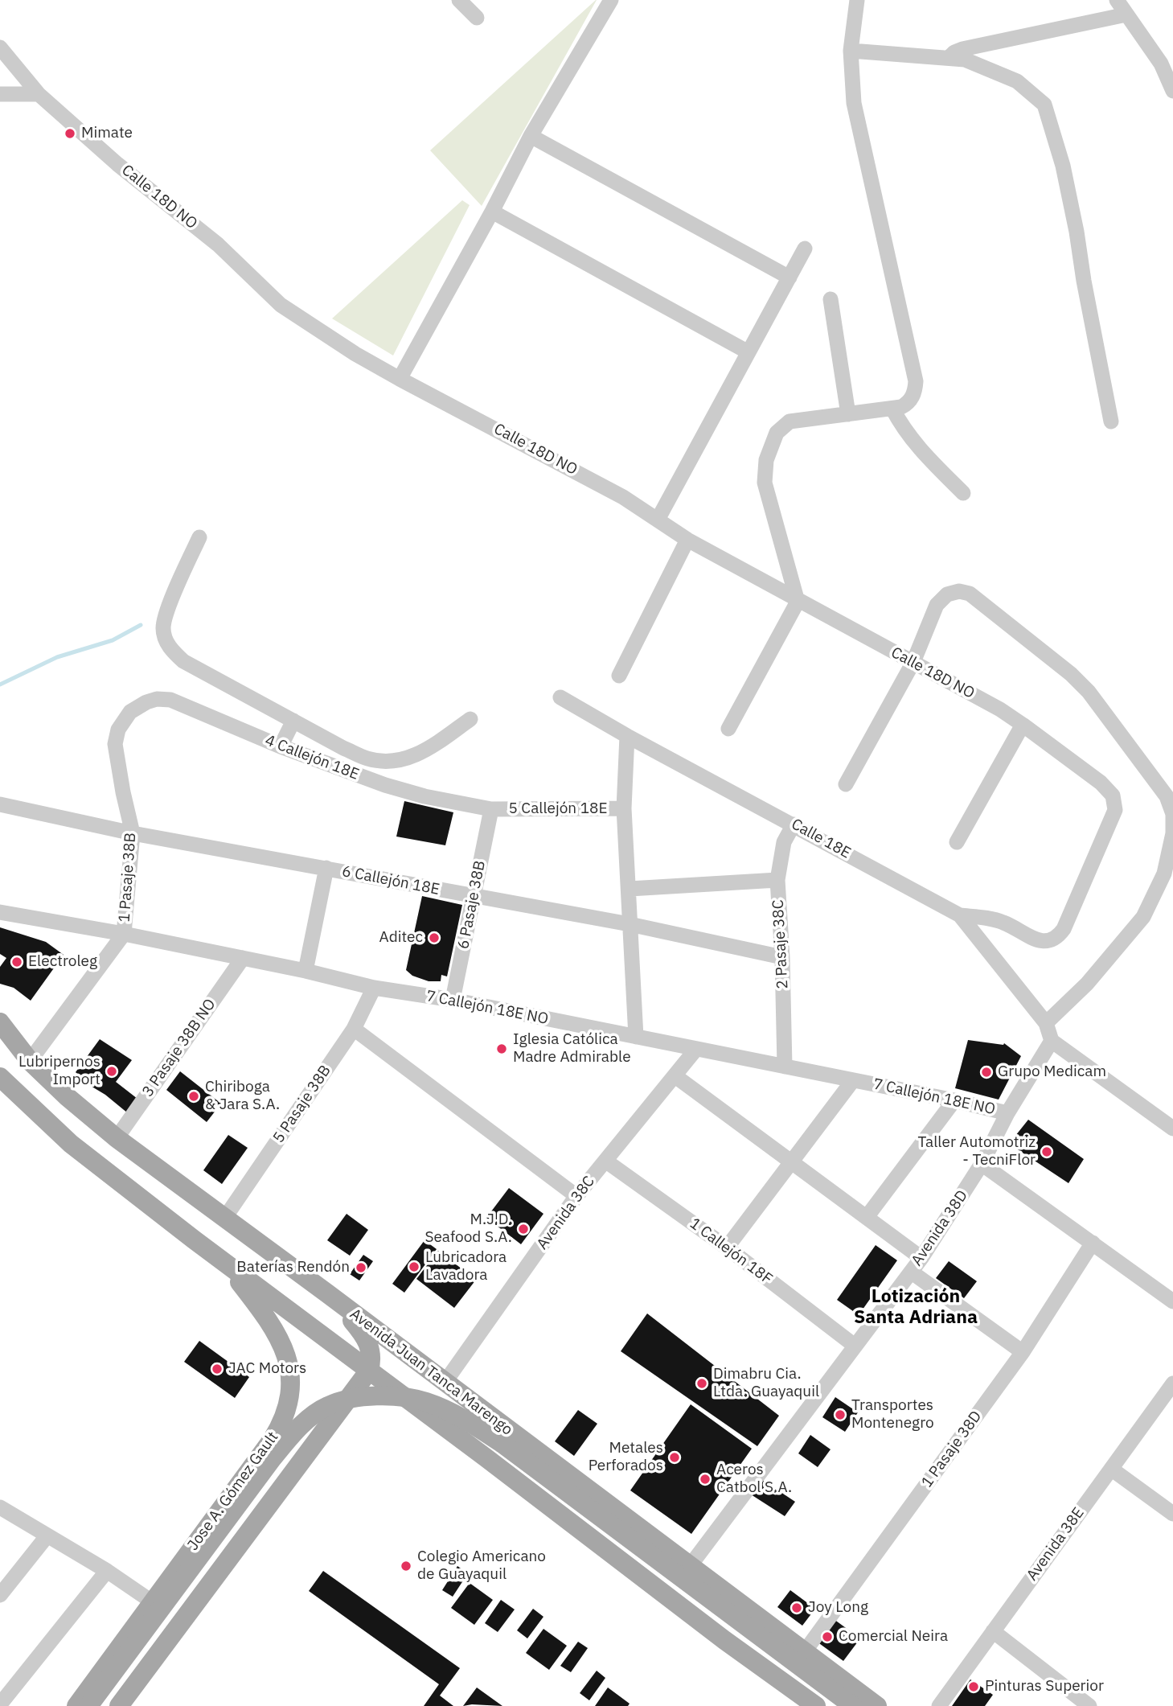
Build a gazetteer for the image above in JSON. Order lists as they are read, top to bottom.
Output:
{
  "streets": {
    "main road": ["Avenida Juan Tanca Marengo", "Jose A. Gómez Gault"],
    "street": [
      "Calle 18D NO",
      "4 Callejón 18E",
      "5 Callejón 18E",
      "Calle 18E",
      "1 Pasaje 38B",
      "6 Callejón 18E",
      "6 Pasaje 38B",
      "2 Pasaje 38C",
      "7 Callejón 18E NO",
      "3 Pasaje 38B NO",
      "5 Pasaje 38B",
      "Avenida 38C",
      "Avenida 38D",
      "1 Callejón 18F",
      "1 Pasaje 38D",
      "Avenida 38E"
    ]
  },
  "crossings": [
    ["Calle 18D NO", "Calle 18E"],
    ["4 Callejón 18E", "5 Callejón 18E"],
    ["4 Callejón 18E", "1 Pasaje 38B"],
    ["4 Callejón 18E", "6 Pasaje 38B"],
    ["5 Callejón 18E", "6 Pasaje 38B"],
    ["Calle 18E", "2 Pasaje 38C"],
    ["1 Pasaje 38B", "6 Callejón 18E"],
    ["1 Pasaje 38B", "7 Callejón 18E NO"],
    ["1 Pasaje 38B", "Avenida Juan Tanca Marengo"],
    ["6 Callejón 18E", "6 Pasaje 38B"],
    ["6 Callejón 18E", "2 Pasaje 38C"],
    ["6 Pasaje 38B", "7 Callejón 18E NO"],
    ["2 Pasaje 38C", "7 Callejón 18E NO"],
    ["7 Callejón 18E NO", "3 Pasaje 38B NO"],
    ["7 Callejón 18E NO", "5 Pasaje 38B"],
    ["7 Callejón 18E NO", "Avenida 38C"],
    ["7 Callejón 18E NO", "Avenida 38D"],
    ["3 Pasaje 38B NO", "Avenida Juan Tanca Marengo"],
    ["5 Pasaje 38B", "Avenida Juan Tanca Marengo"],
    ["Avenida 38C", "1 Callejón 18F"],
    ["Avenida 38C", "Avenida Juan Tanca Marengo"],
    ["Avenida 38D", "1 Callejón 18F"],
    ["Avenida 38D", "Avenida Juan Tanca Marengo"],
    ["Avenida Juan Tanca Marengo", "1 Pasaje 38D"]
  ],
  "districts": ["Lotización Santa Adriana"],
  "places": [
    "Mimate",
    "Aditec",
    "Electroleg",
    "Iglesia Católica Madre Admirable",
    "Lubripernos Import",
    "Grupo Medicam",
    "Chiriboga & Jara S.A.",
    "Taller Automotriz - TecniFlor",
    "M.J.D. Seafood S.A.",
    "Lubricadora Lavadora",
    "Baterías Rendón",
    "JAC Motors",
    "Dimabru Cia. Ltda. Guayaquil",
    "Transportes Montenegro",
    "Metales Perforados",
    "Aceros Catbol S.A.",
    "Colegio Americano de Guayaquil",
    "Joy Long",
    "Comercial Neira",
    "Pinturas Superior"
  ]
}
